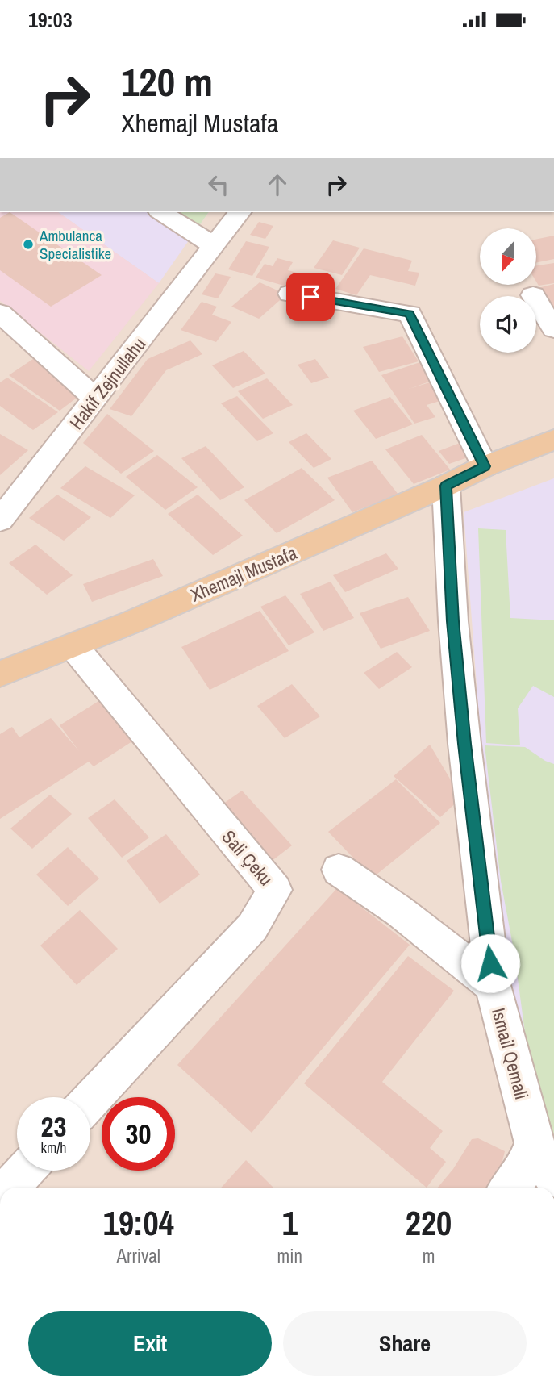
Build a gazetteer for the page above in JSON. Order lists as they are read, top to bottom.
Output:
{
  "streets": {
    "main road": ["Xhemajl Mustafa"],
    "street": ["Hakif Zejnullahu", "Sali Çeku", "Ismail Qemali"]
  },
  "crossings": [
    ["Xhemajl Mustafa", "Sali Çeku"],
    ["Xhemajl Mustafa", "Ismail Qemali"]
  ],
  "places": ["Ambulanca Specialistike"],
  "north": "bottom",
  "page": {
    "status": "19:03",
    "turn": ["120 m", "Xhemajl Mustafa"],
    "speed": "23 km/h",
    "limit": "30",
    "eta": [
      "19:04",
      "Arrival",
      "1",
      "min",
      "220",
      "m"
    ],
    "buttons": ["Exit", "Share"]
  }
}
